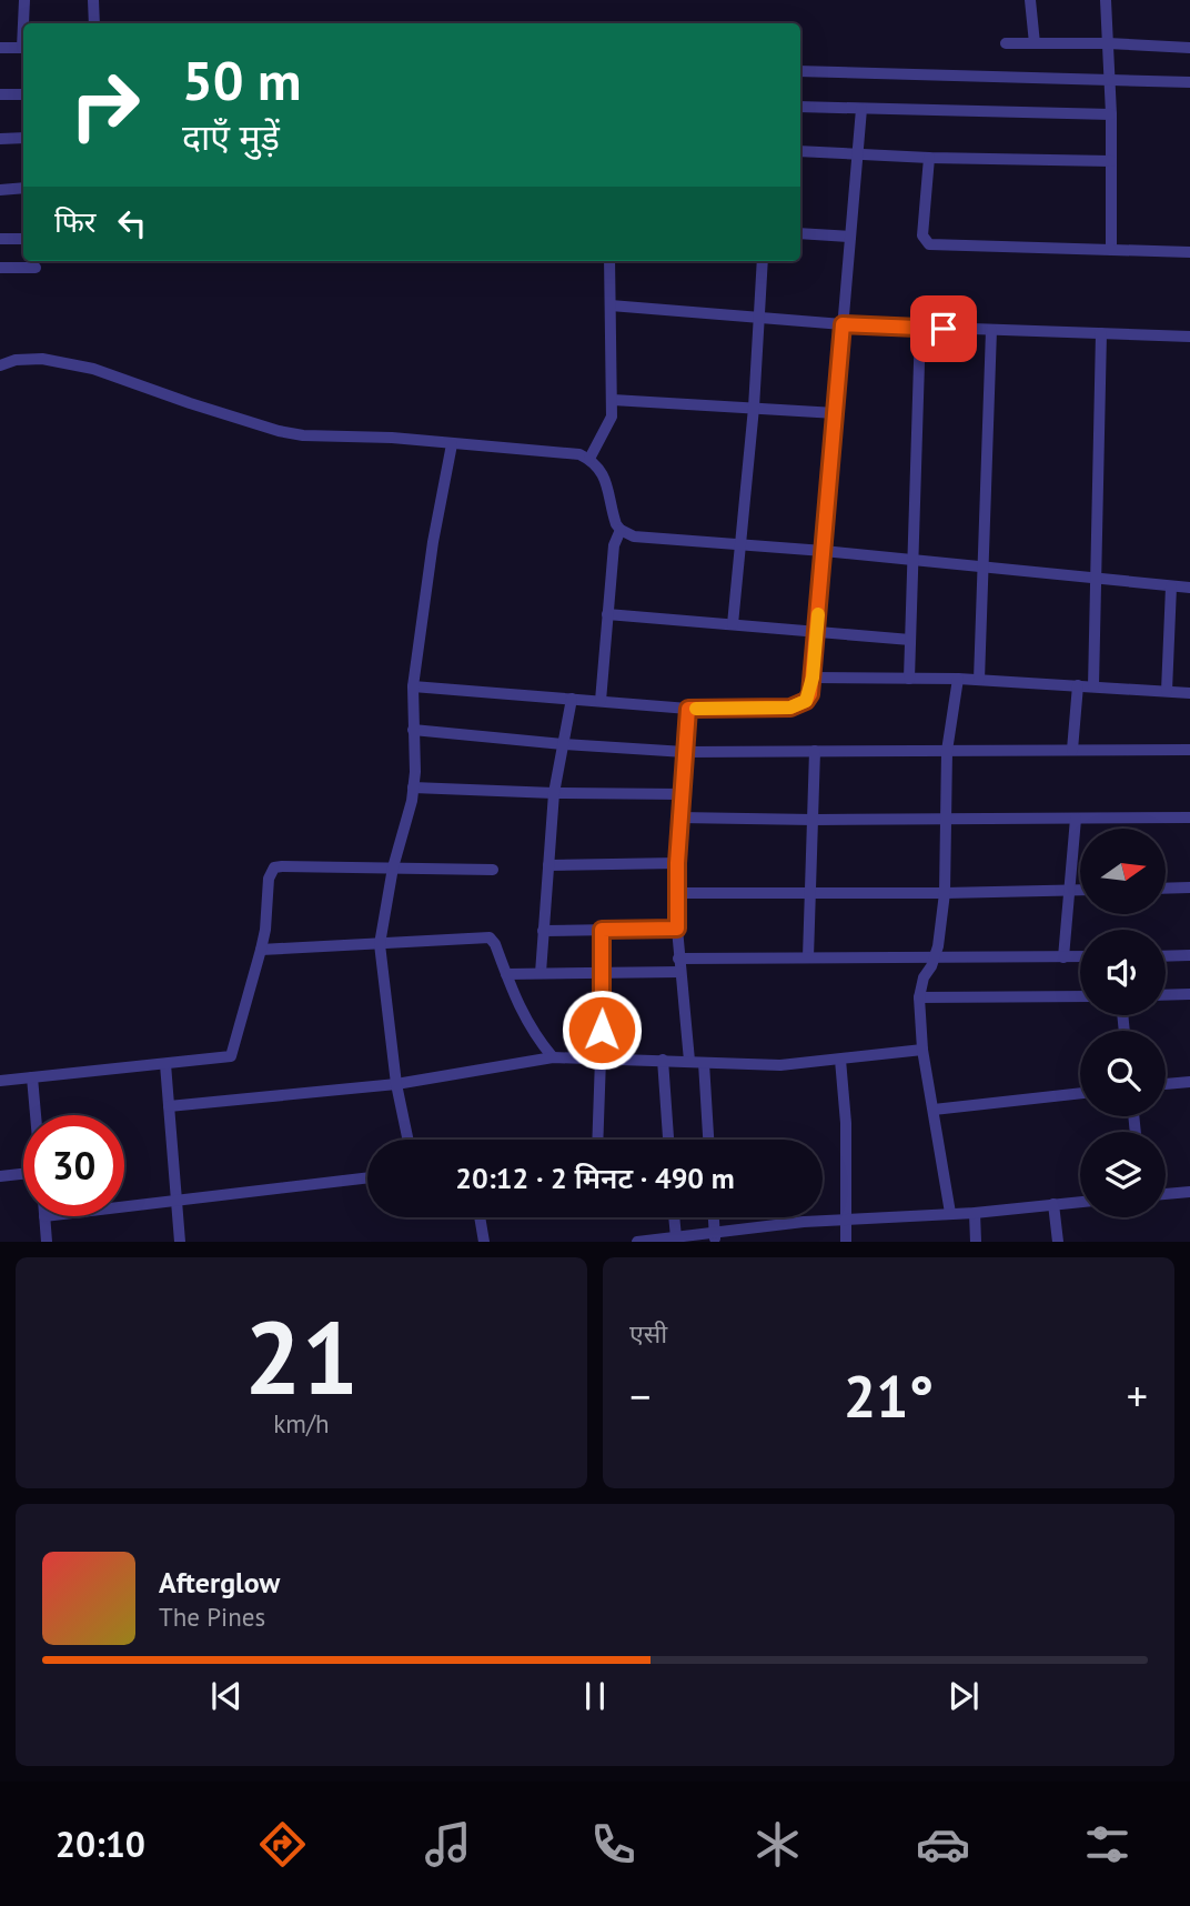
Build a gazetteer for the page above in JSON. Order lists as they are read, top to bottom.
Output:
{
  "north": "right",
  "page": {
    "turn": ["50 m", "दाएँ मुड़ें"],
    "then": "फिर",
    "limit": "30",
    "trip": "20:12 · 2 मिनट · 490 m",
    "tile": [
      ["21", "km/h"],
      "एसी"
    ],
    "heat": ["−", "21°", "+"],
    "song": ["Afterglow", "The Pines"],
    "tabs": "20:10"
  }
}
